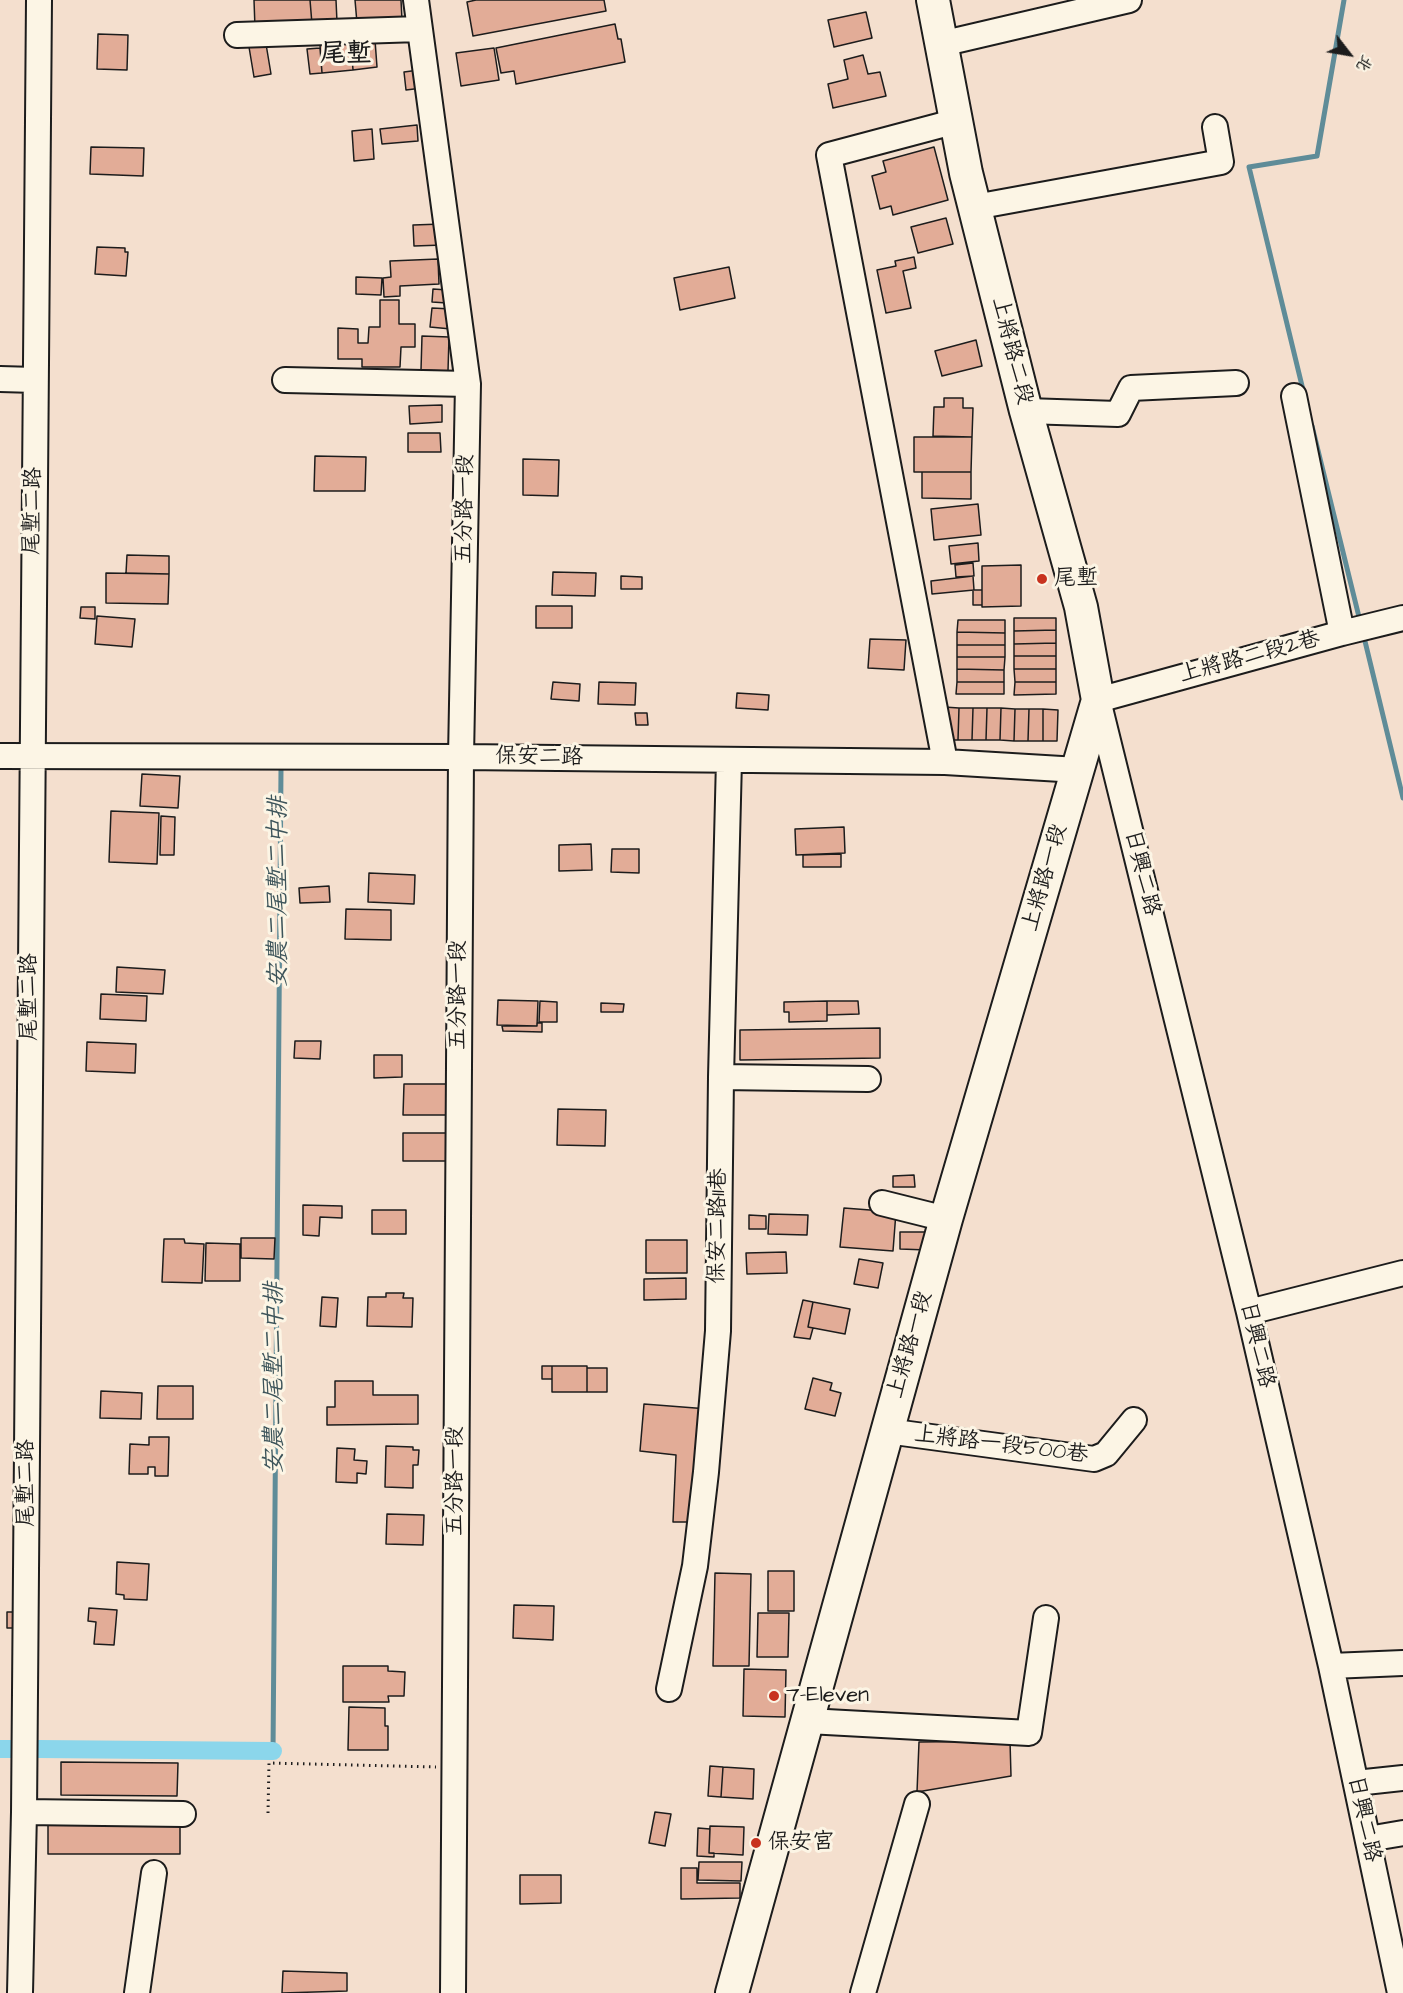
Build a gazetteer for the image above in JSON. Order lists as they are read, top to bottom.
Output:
{
  "streets": {
    "main road": ["上將路二段", "上將路一段"],
    "street": [
      "五分路一段",
      "尾塹二路",
      "上將路二段2巷",
      "保安二路",
      "日興二路",
      "保安二路11巷",
      "上將路一段500巷"
    ]
  },
  "crossings": [
    ["上將路二段", "上將路二段2巷"],
    ["上將路二段", "日興二路"],
    ["上將路二段", "上將路一段"],
    ["五分路一段", "保安二路"],
    ["尾塹二路", "保安二路"],
    ["上將路二段2巷", "日興二路"],
    ["上將路二段2巷", "上將路一段"],
    ["保安二路", "上將路一段"],
    ["保安二路", "保安二路11巷"],
    ["日興二路", "上將路一段"],
    ["上將路一段", "上將路一段500巷"]
  ],
  "districts": ["尾塹"],
  "water": ["安農二尾塹二中排"],
  "places": ["尾塹", "7-Eleven", "保安宮"],
  "north": "bottom right"
}
